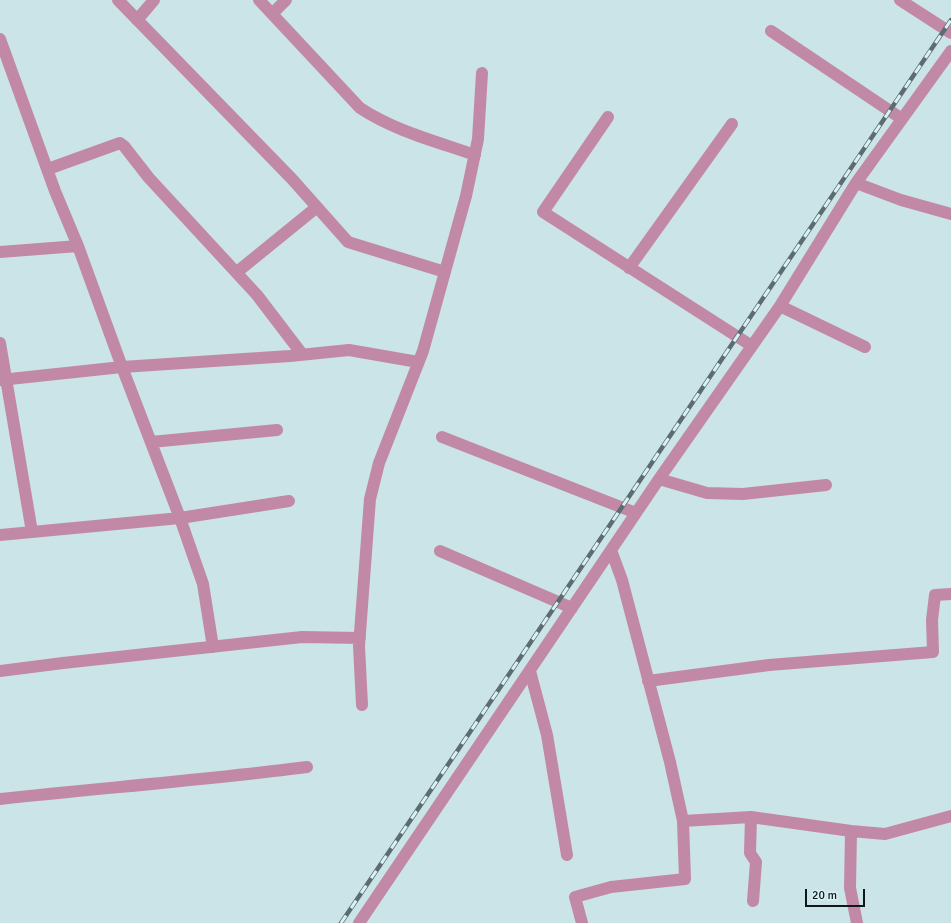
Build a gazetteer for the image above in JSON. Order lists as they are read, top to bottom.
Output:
{
  "scale_bar": "20 m"
}
